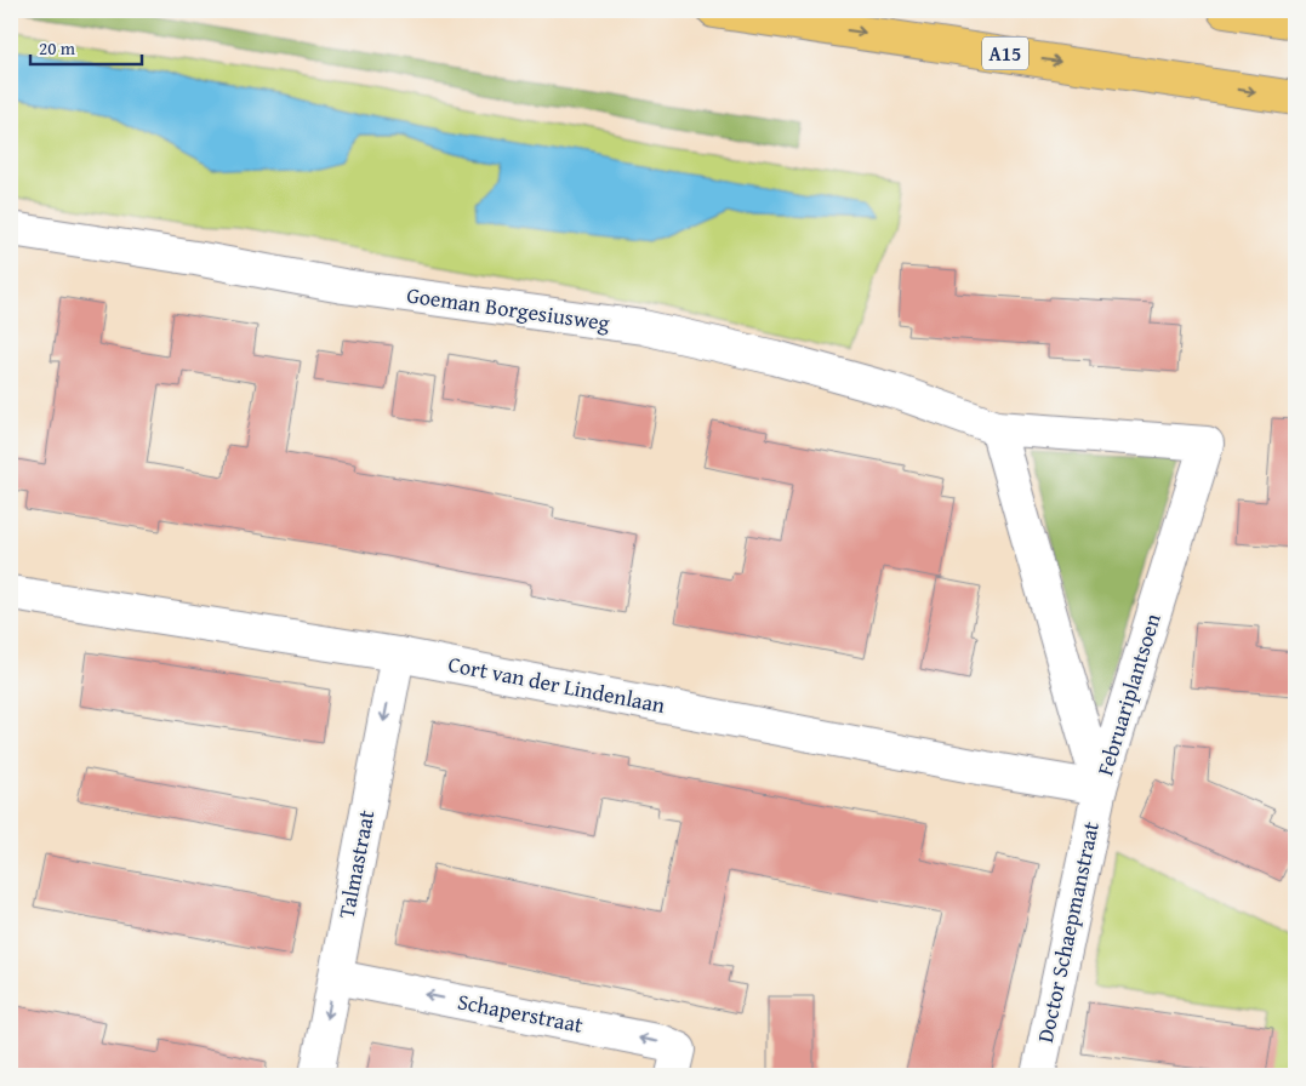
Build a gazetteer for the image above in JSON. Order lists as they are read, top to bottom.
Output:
{
  "streets": {
    "highway": ["A15"],
    "street": [
      "Goeman Borgesiusweg",
      "Cort van der Lindenlaan",
      "Februariplantsoen",
      "Talmastraat",
      "Doctor Schaepmanstraat",
      "Schaperstraat"
    ]
  },
  "crossings": [
    ["Goeman Borgesiusweg", "Februariplantsoen"],
    ["Cort van der Lindenlaan", "Februariplantsoen"],
    ["Cort van der Lindenlaan", "Talmastraat"],
    ["Cort van der Lindenlaan", "Doctor Schaepmanstraat"],
    ["Februariplantsoen", "Doctor Schaepmanstraat"],
    ["Talmastraat", "Schaperstraat"]
  ],
  "one_way": ["Talmastraat", "Schaperstraat"],
  "scale_bar": "20 m"
}
